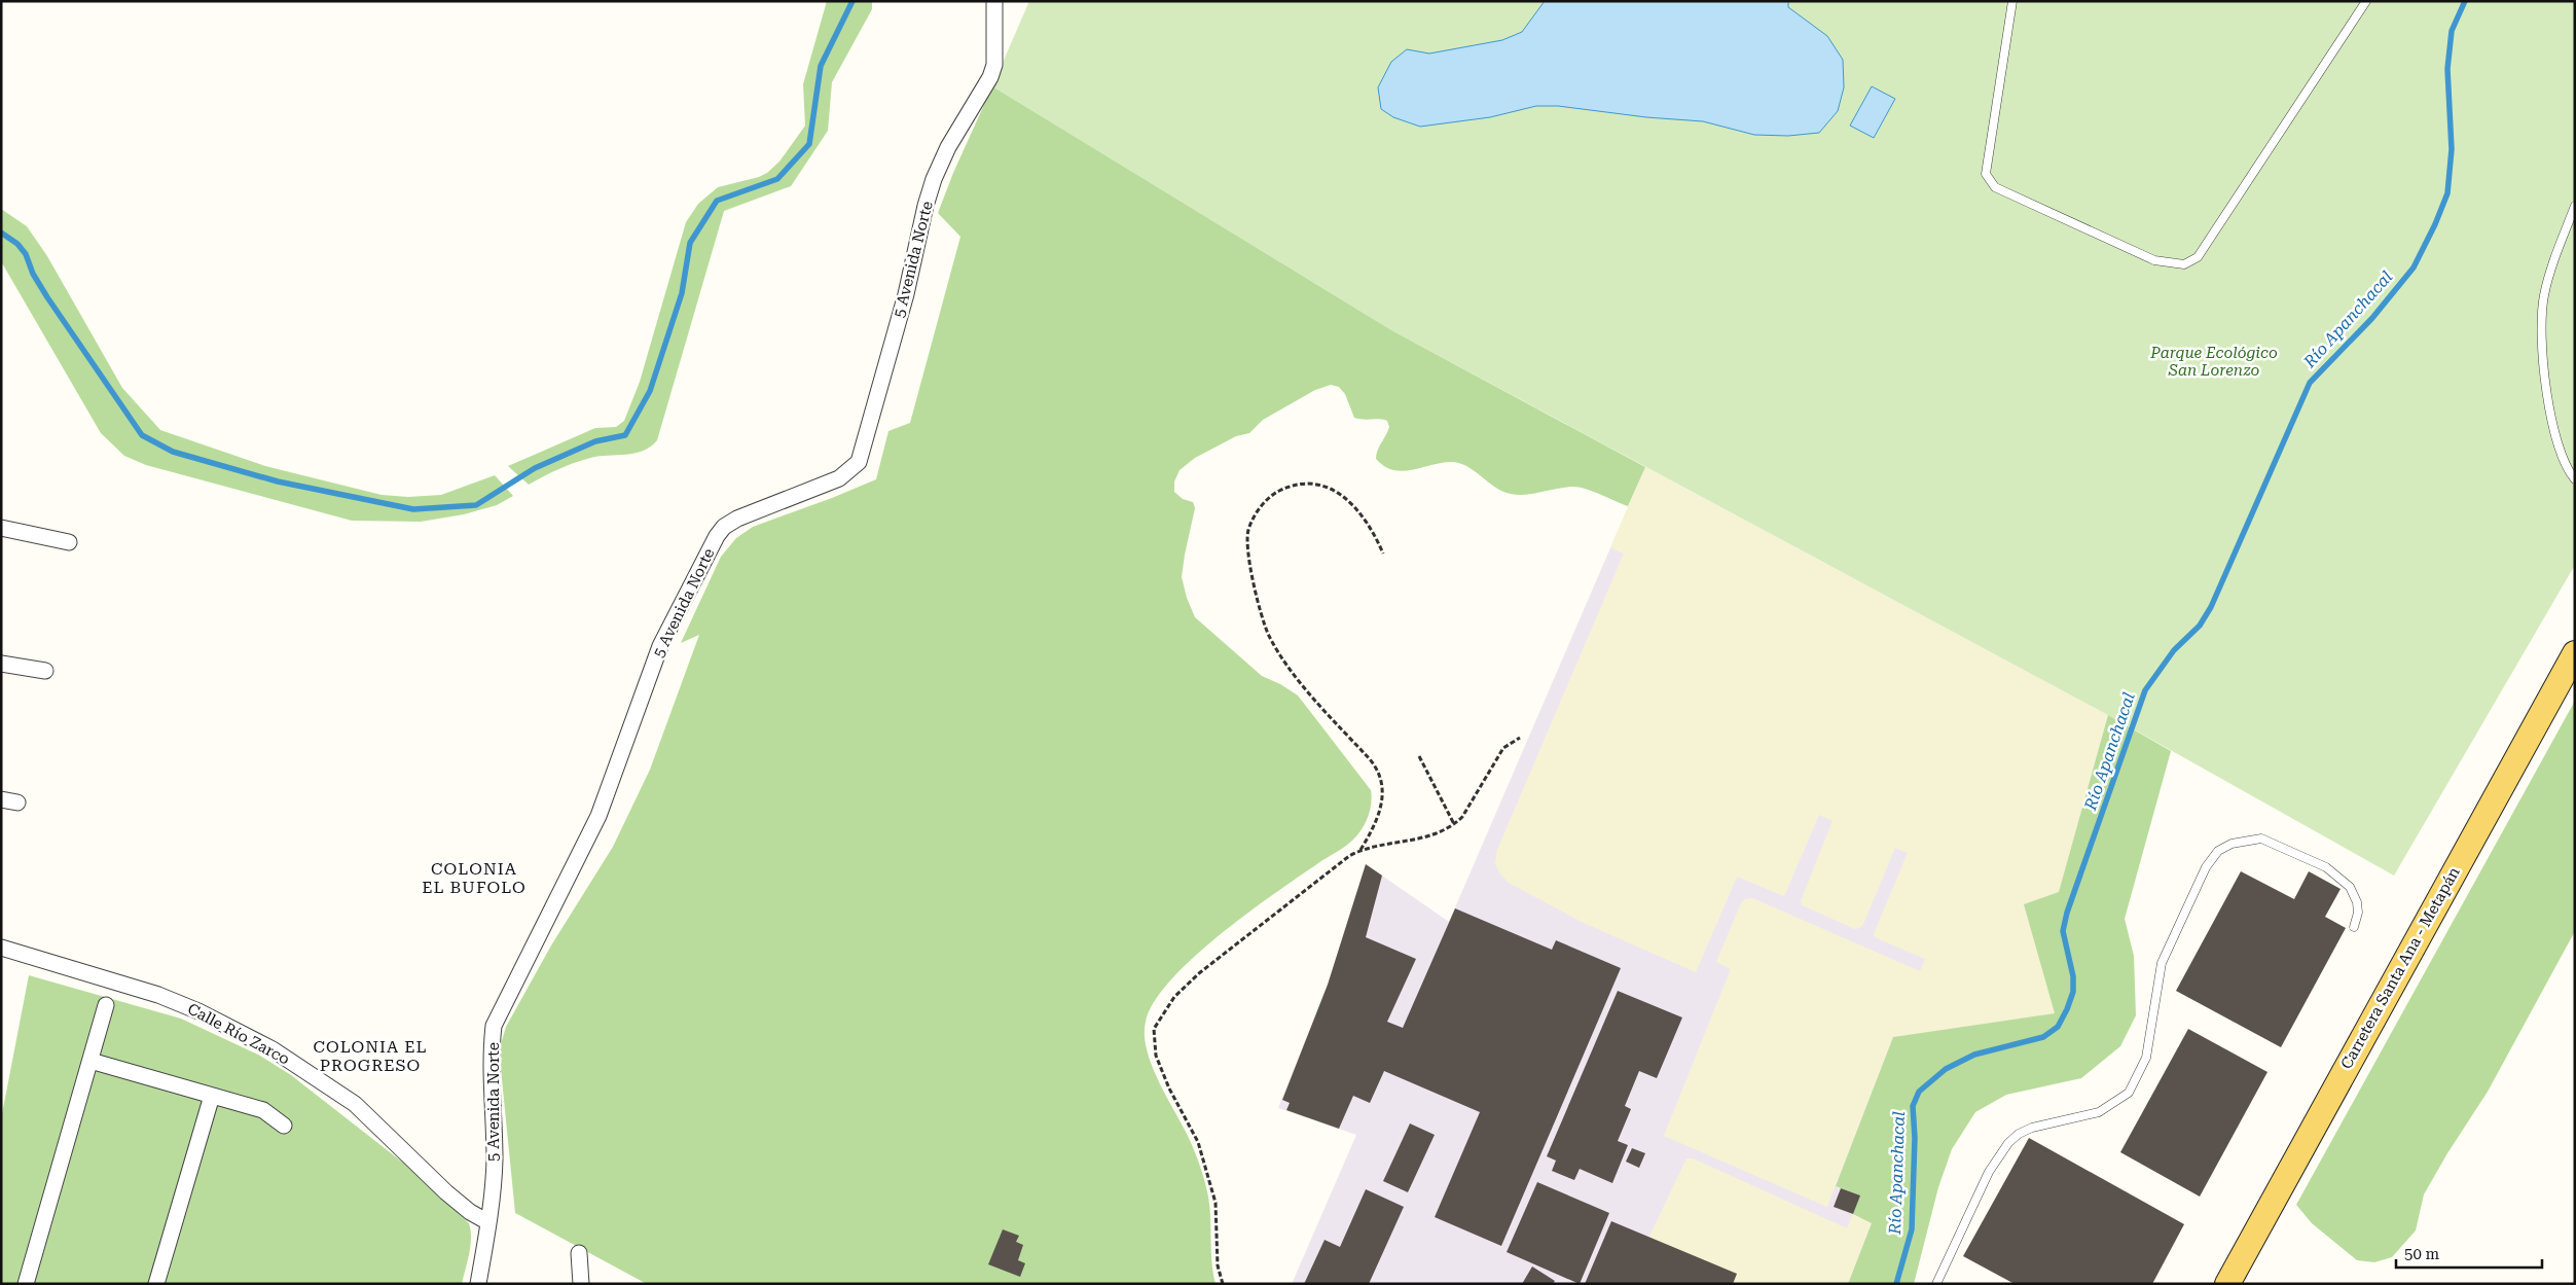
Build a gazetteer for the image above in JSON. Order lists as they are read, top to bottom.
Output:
{
  "streets": {
    "main road": ["Carretera Santa Ana - Metapán"],
    "street": ["5 Avenida Norte", "Calle Río Zarco"]
  },
  "crossings": [
    ["5 Avenida Norte", "Calle Río Zarco"]
  ],
  "districts": ["COLONIA EL BUFOLO", "COLONIA EL PROGRESO"],
  "water": ["Río Apanchacal"],
  "parks": ["Parque Ecológico San Lorenzo"],
  "scale_bar": "50 m"
}
